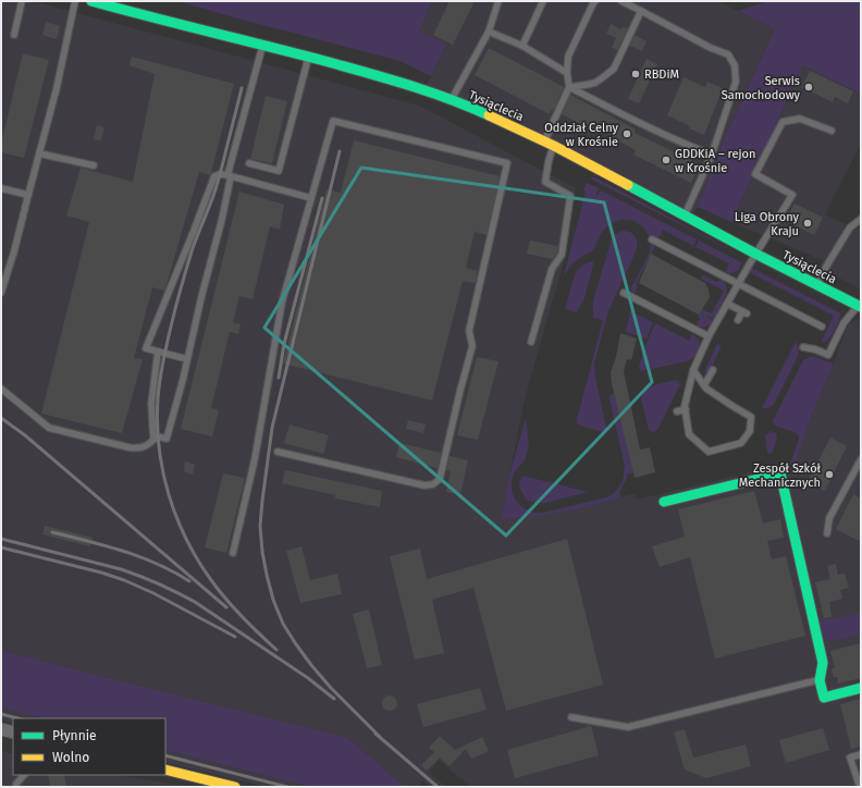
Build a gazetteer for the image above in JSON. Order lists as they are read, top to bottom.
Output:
{
  "streets": {
    "street": ["Tysiąclecia"]
  },
  "places": [
    "RBDiM",
    "Serwis Samochodowy",
    "Oddział Celny w Krośnie",
    "GDDKiA – rejon w Krośnie",
    "Liga Obrony Kraju",
    "Zespół Szkół Mechanicznych"
  ],
  "legend": ["Płynnie", "Wolno"]
}
